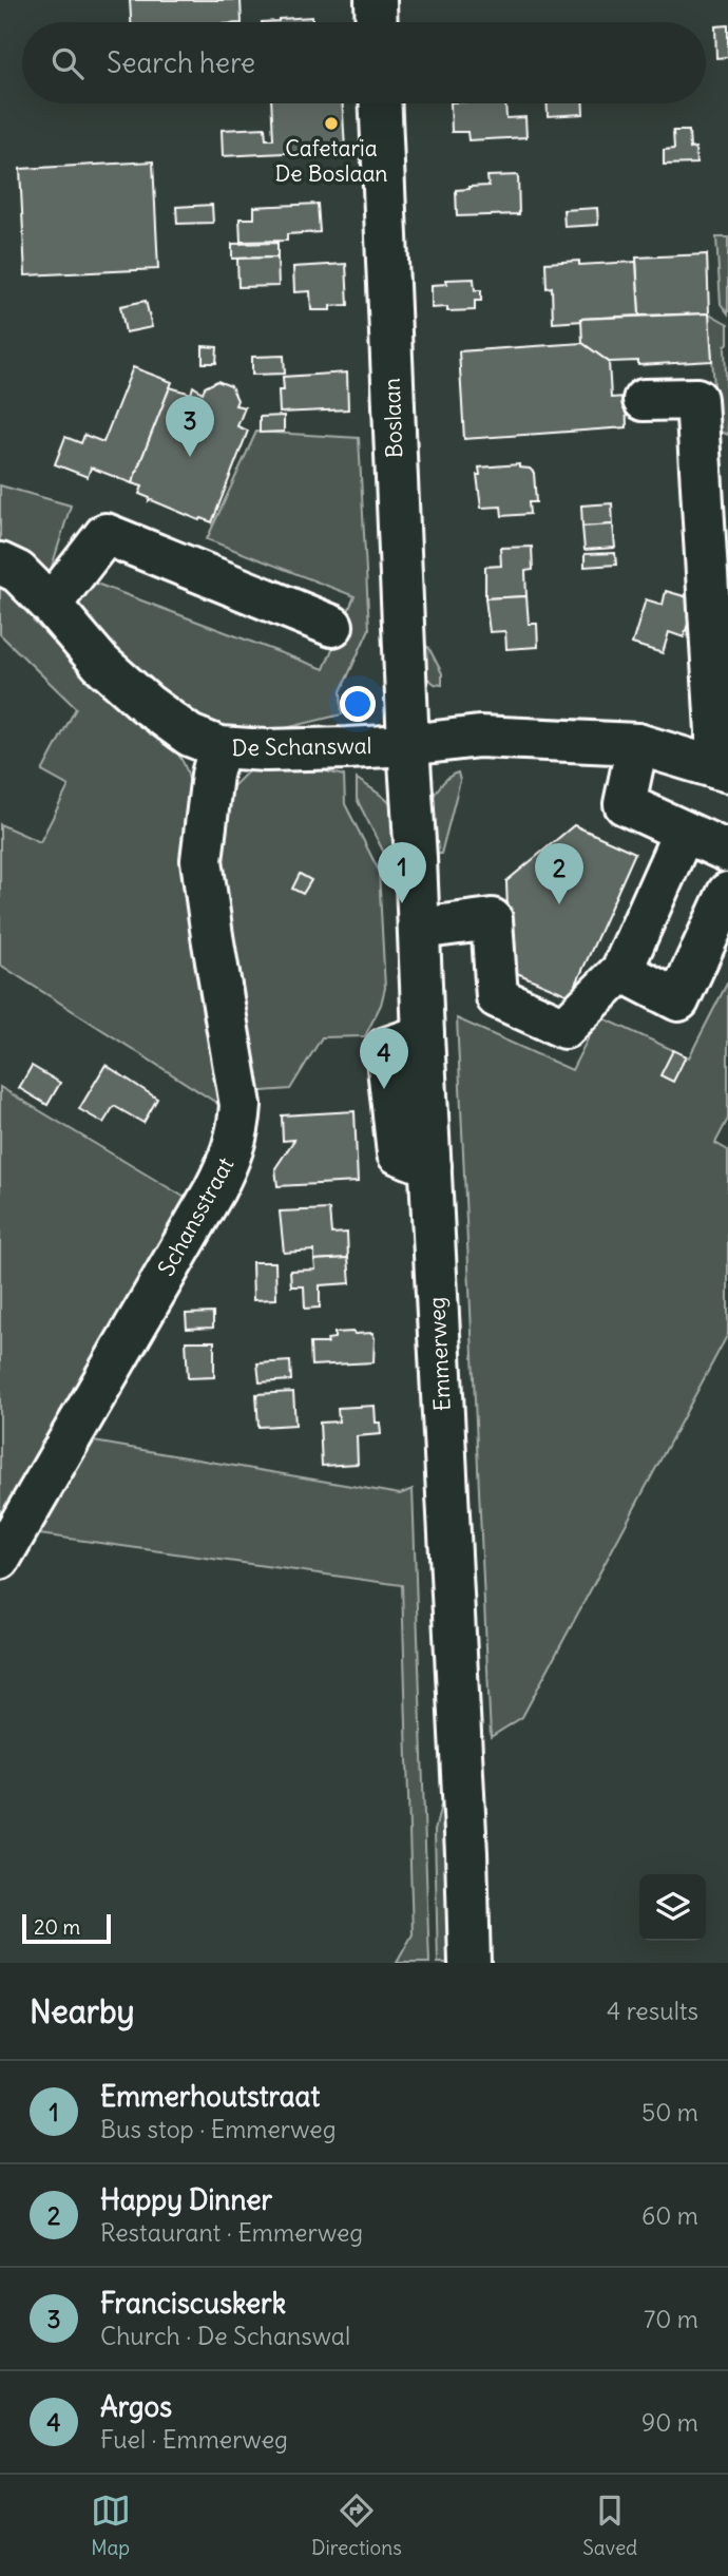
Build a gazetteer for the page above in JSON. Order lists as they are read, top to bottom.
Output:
{
  "streets": {
    "main road": [
      "Boslaan",
      "De Schanswal",
      "Schansstraat",
      "Emmerweg"
    ]
  },
  "crossings": [
    ["Boslaan", "De Schanswal"],
    ["Boslaan", "Emmerweg"],
    ["De Schanswal", "Schansstraat"],
    ["De Schanswal", "Emmerweg"]
  ],
  "places": ["Cafetaria De Boslaan"],
  "scale_bar": "20 m",
  "page": {
    "search": "Search here",
    "pins": [
      "3",
      "1",
      "2",
      "4"
    ],
    "scale": "20 m",
    "heading": ["Nearby", "4 results"],
    "list": [
      {
        "mark": "1",
        "name": "Emmerhoutstraat",
        "note": "Bus stop · Emmerweg",
        "value": "50 m"
      },
      {
        "mark": "2",
        "name": "Happy Dinner",
        "note": "Restaurant · Emmerweg",
        "value": "60 m"
      },
      {
        "mark": "3",
        "name": "Franciscuskerk",
        "note": "Church · De Schanswal",
        "value": "70 m"
      },
      {
        "mark": "4",
        "name": "Argos",
        "note": "Fuel · Emmerweg",
        "value": "90 m"
      }
    ],
    "nav": ["Map", "Directions", "Saved"]
  }
}
